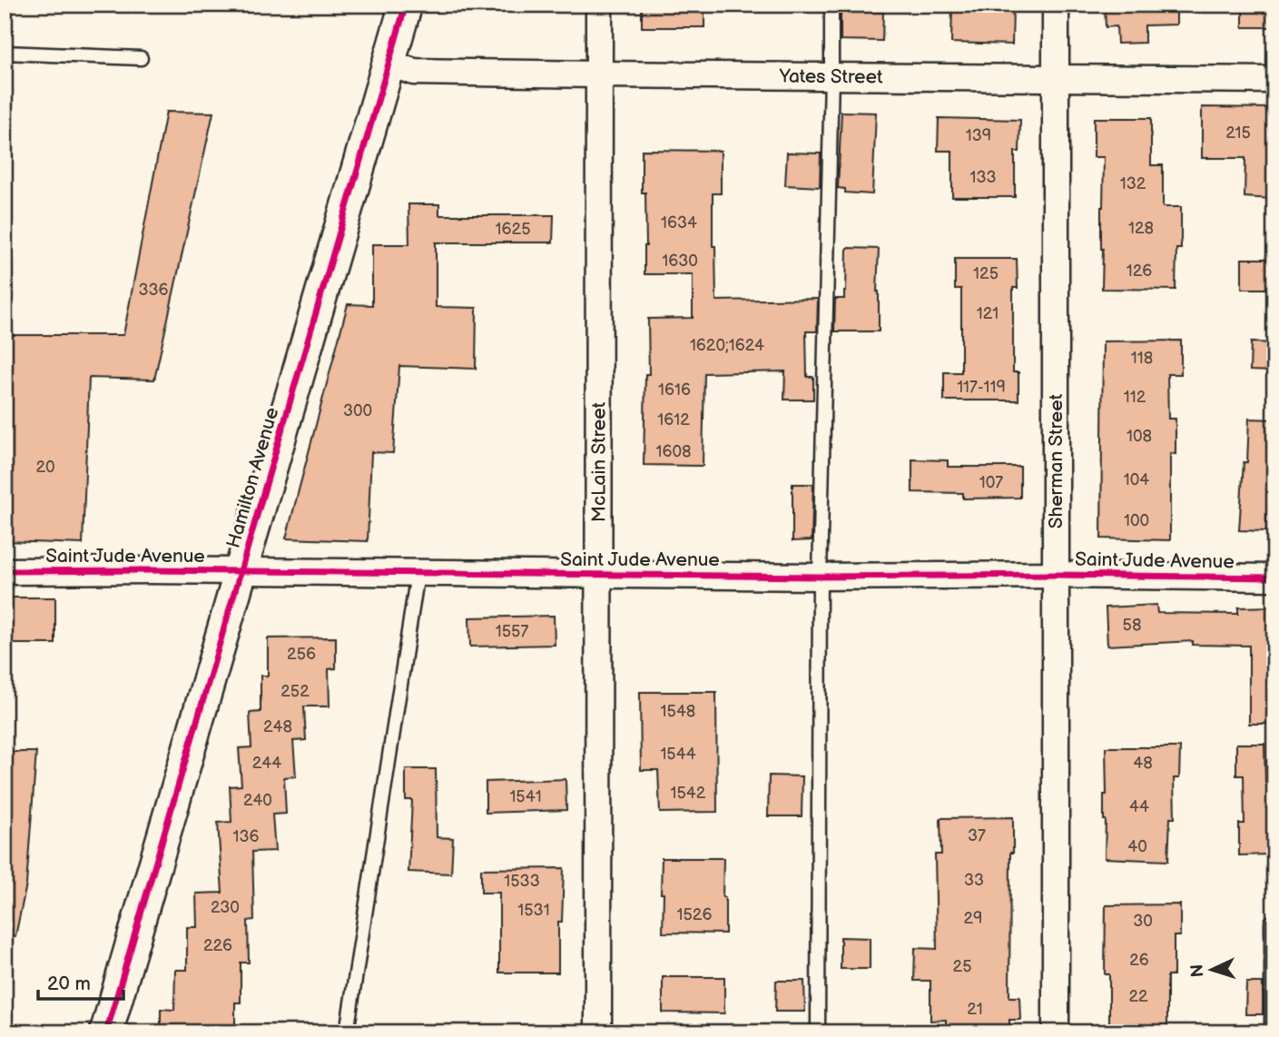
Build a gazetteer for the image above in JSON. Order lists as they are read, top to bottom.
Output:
{
  "streets": {
    "street": [
      "Yates Street",
      "McLain Street",
      "Sherman Street",
      "Hamilton Avenue",
      "Saint Jude Avenue"
    ]
  },
  "crossings": [
    ["Yates Street", "McLain Street"],
    ["Yates Street", "Sherman Street"],
    ["Yates Street", "Hamilton Avenue"],
    ["McLain Street", "Saint Jude Avenue"],
    ["Sherman Street", "Saint Jude Avenue"],
    ["Hamilton Avenue", "Saint Jude Avenue"]
  ],
  "house_numbers": [
    "215",
    "139",
    "133",
    "132",
    "1634",
    "128",
    "1625",
    "1630",
    "126",
    "125",
    "336",
    "121",
    "1620;1624",
    "118",
    "117-119",
    "1616",
    "112",
    "300",
    "1612",
    "108",
    "1608",
    "20",
    "104",
    "107",
    "100",
    "58",
    "1557",
    "256",
    "252",
    "1548",
    "248",
    "1544",
    "244",
    "48",
    "1542",
    "1541",
    "240",
    "44",
    "37",
    "136",
    "40",
    "33",
    "1533",
    "230",
    "1531",
    "1526",
    "29",
    "30",
    "226",
    "26",
    "25",
    "22",
    "21"
  ],
  "scale_bar": "20 m",
  "north": "left"
}
